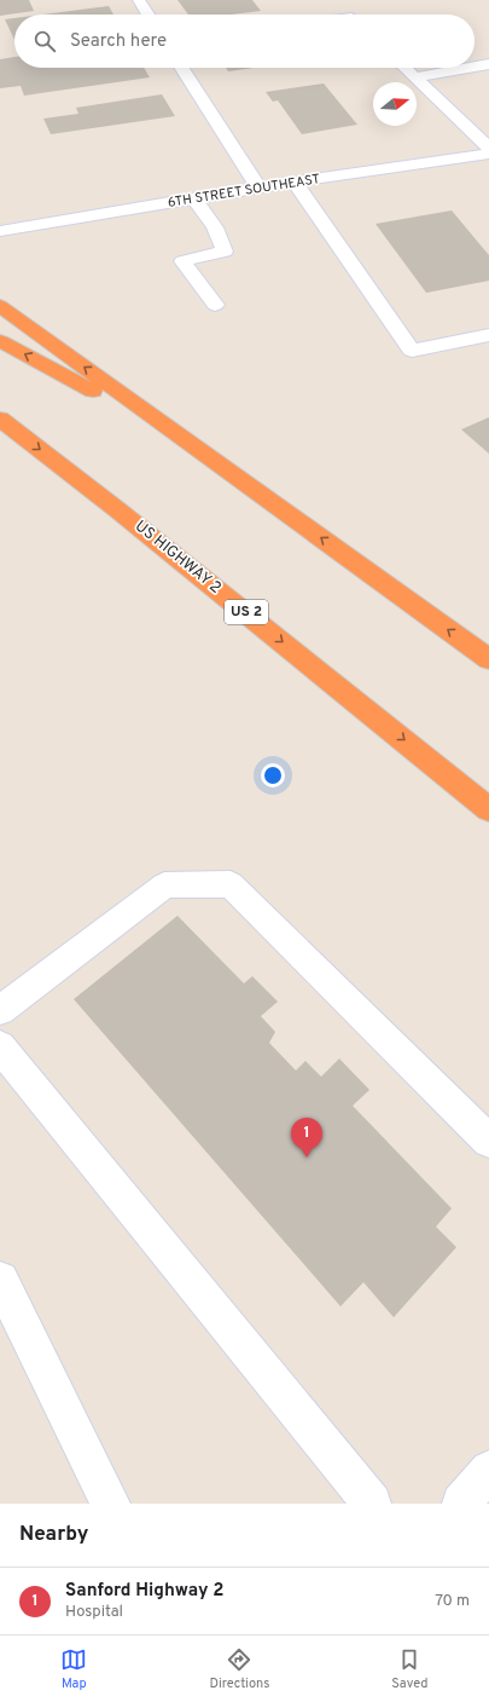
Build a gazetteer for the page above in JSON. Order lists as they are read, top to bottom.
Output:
{
  "streets": {
    "highway": ["US HIGHWAY 2", "US 2"],
    "street": ["6TH STREET SOUTHEAST"]
  },
  "north": "right",
  "page": {
    "search": "Search here",
    "pins": "1",
    "heading": "Nearby",
    "list": [
      {
        "mark": "1",
        "name": "Sanford Highway 2",
        "note": "Hospital",
        "value": "70 m"
      }
    ],
    "nav": ["Map", "Directions", "Saved"]
  }
}
